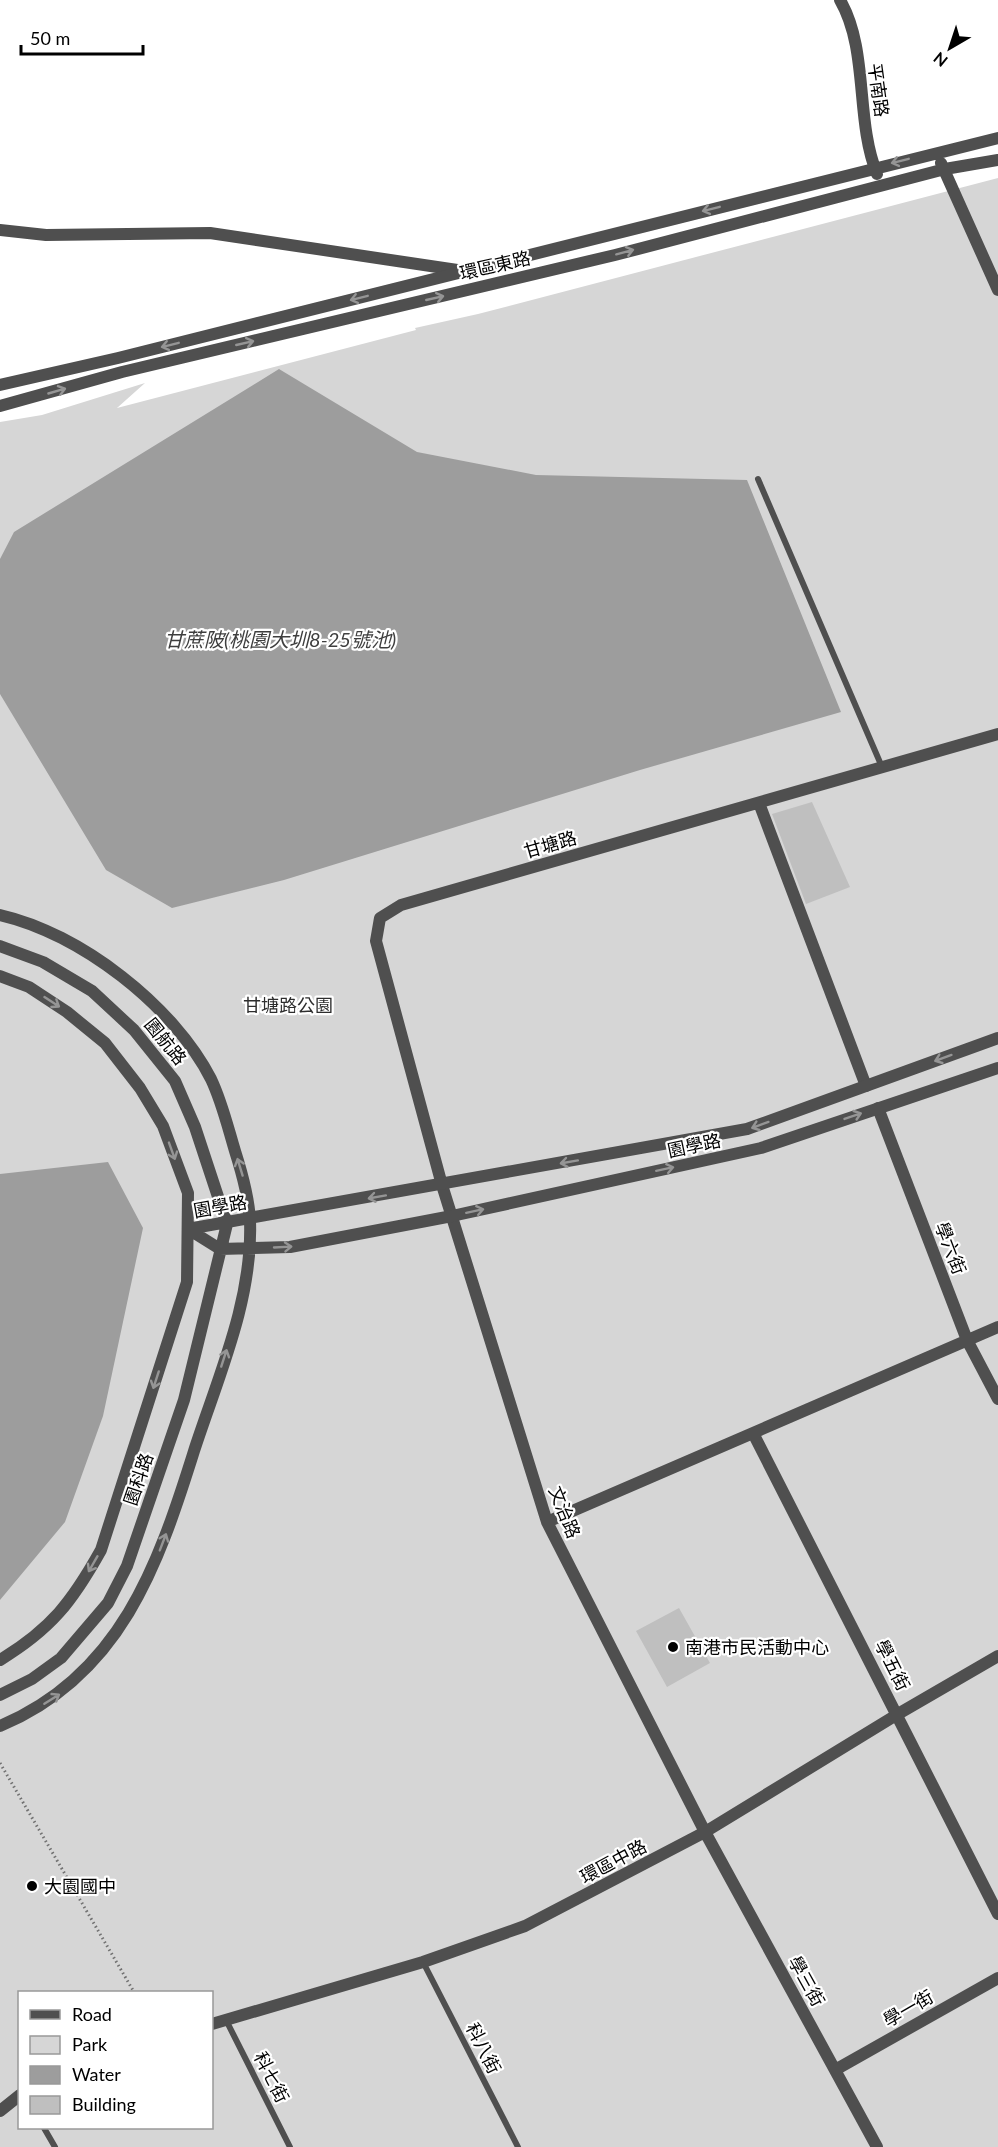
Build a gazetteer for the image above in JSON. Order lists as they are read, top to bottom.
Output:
{
  "streets": {
    "street": [
      "平南路",
      "環區東路",
      "甘塘路",
      "園航路",
      "園學路",
      "學六街",
      "園科路",
      "文治路",
      "學五街",
      "環區中路",
      "學三街",
      "學一街"
    ],
    "lane": ["科八街", "科七街"]
  },
  "crossings": [
    ["平南路", "環區東路"],
    ["甘塘路", "園學路"],
    ["甘塘路", "文治路"],
    ["園航路", "園學路"],
    ["園航路", "園科路"],
    ["園學路", "學六街"],
    ["園學路", "園科路"],
    ["園學路", "文治路"],
    ["文治路", "環區中路"],
    ["文治路", "學三街"],
    ["學五街", "環區中路"],
    ["環區中路", "學三街"],
    ["環區中路", "科八街"],
    ["環區中路", "科七街"],
    ["學三街", "學一街"]
  ],
  "water": ["甘蔗陂(桃園大圳8-25號池)"],
  "parks": ["甘塘路公園"],
  "places": ["南港市民活動中心", "大園國中"],
  "legend": [
    "Road",
    "Park",
    "Water",
    "Building"
  ],
  "scale_bar": "50 m",
  "north": "bottom left"
}
